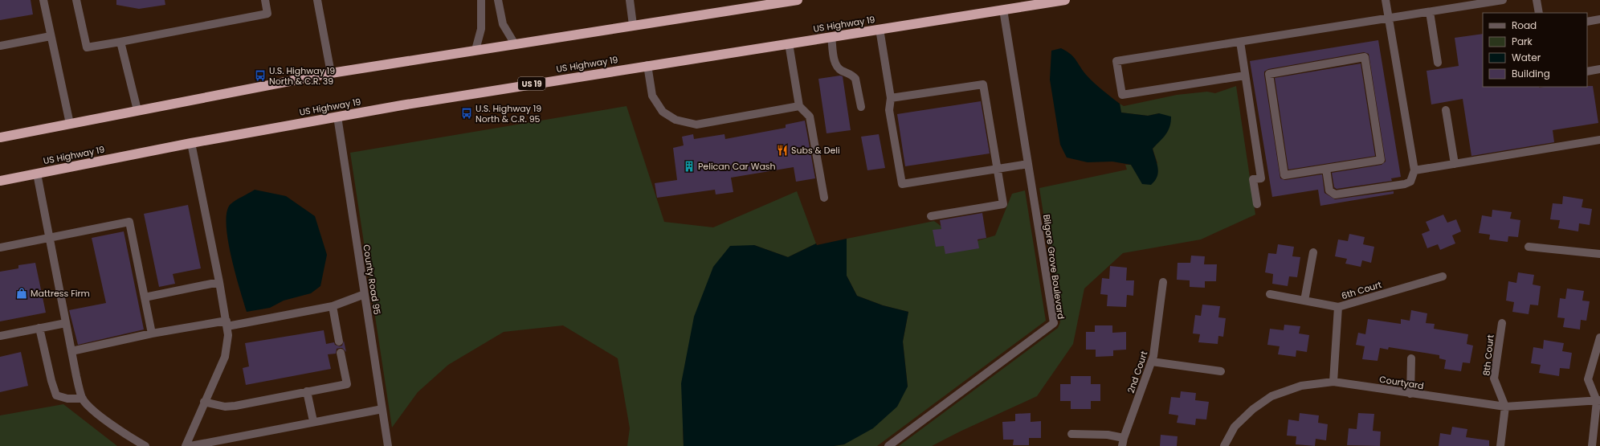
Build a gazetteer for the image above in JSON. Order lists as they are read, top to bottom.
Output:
{
  "streets": {
    "highway": ["US Highway 19", "US 19"],
    "street": [
      "Bilgore Grove Boulevard",
      "County Road 95",
      "6th Court",
      "8th Court",
      "2nd Court",
      "Courtyard"
    ]
  },
  "crossings": [
    ["US Highway 19", "Bilgore Grove Boulevard"],
    ["US Highway 19", "County Road 95"],
    ["6th Court", "Courtyard"],
    ["8th Court", "Courtyard"]
  ],
  "places": {
    "bus stop": ["U.S. Highway 19 North & C.R. 39", "U.S. Highway 19 North & C.R. 95"],
    "restaurant": ["Subs & Deli"],
    "building": ["Pelican Car Wash"],
    "shop": ["Mattress Firm"]
  },
  "legend": [
    "Road",
    "Park",
    "Water",
    "Building"
  ]
}
